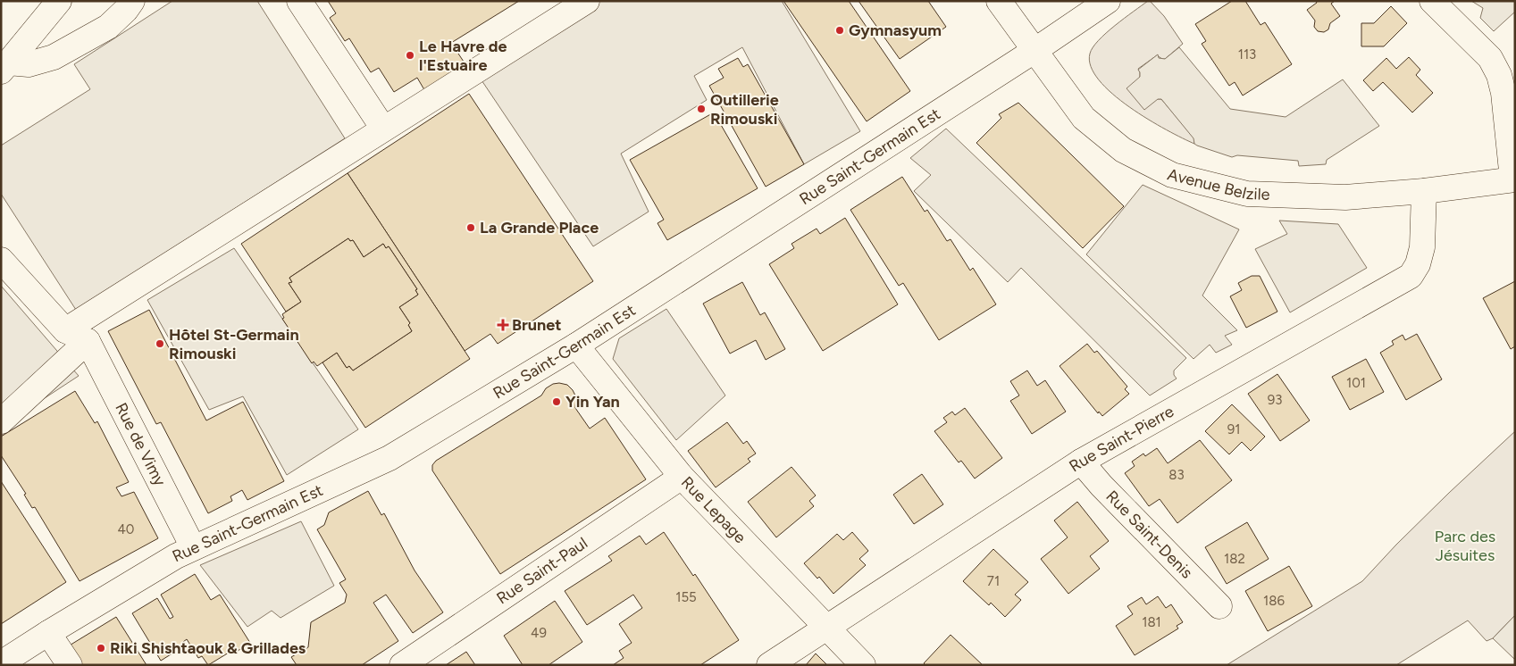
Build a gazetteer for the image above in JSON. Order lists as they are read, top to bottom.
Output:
{
  "streets": {
    "street": [
      "Rue Saint-Germain Est",
      "Avenue Belzile",
      "Rue Saint-Pierre",
      "Rue de Vimy",
      "Rue Lepage",
      "Rue Saint-Denis",
      "Rue Saint-Paul"
    ]
  },
  "crossings": [
    ["Rue Saint-Germain Est", "Avenue Belzile"],
    ["Rue Saint-Germain Est", "Rue de Vimy"],
    ["Rue Saint-Germain Est", "Rue Lepage"],
    ["Avenue Belzile", "Rue Saint-Pierre"],
    ["Rue Saint-Pierre", "Rue Lepage"],
    ["Rue Saint-Pierre", "Rue Saint-Denis"],
    ["Rue Lepage", "Rue Saint-Paul"]
  ],
  "parks": ["Parc des Jésuites"],
  "places": {
    "other": [
      "Gymnasyum",
      "Le Havre de l'Estuaire",
      "Outillerie Rimouski",
      "La Grande Place",
      "Hôtel St-Germain Rimouski",
      "Yin Yan",
      "Riki Shishtaouk & Grillades"
    ],
    "health": ["Brunet"]
  },
  "house_numbers": [
    "113",
    "101",
    "93",
    "91",
    "83",
    "40",
    "182",
    "71",
    "155",
    "186",
    "181",
    "49"
  ]
}
